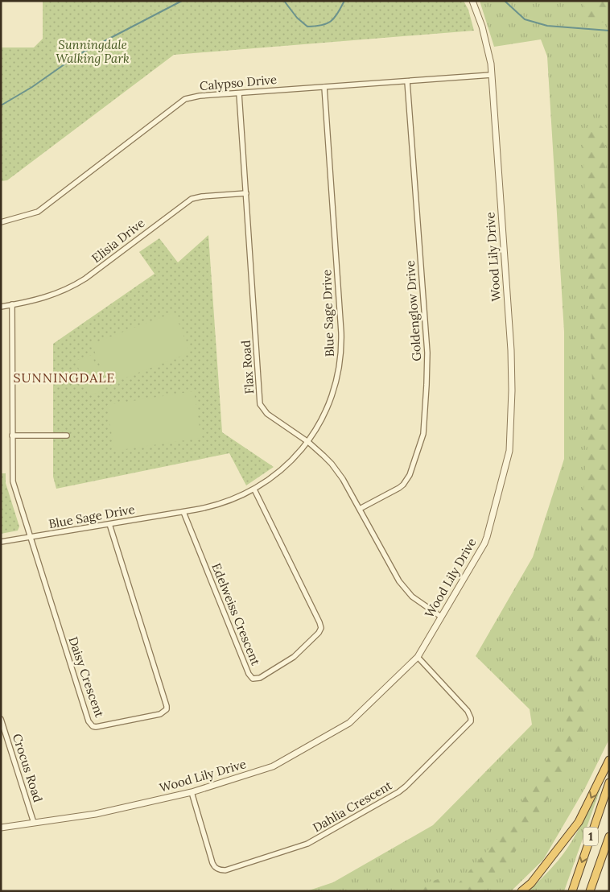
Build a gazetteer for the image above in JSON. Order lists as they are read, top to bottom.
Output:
{
  "streets": {
    "highway": ["1"],
    "street": [
      "Calypso Drive",
      "Elisia Drive",
      "Wood Lily Drive",
      "Goldenglow Drive",
      "Blue Sage Drive",
      "Flax Road",
      "Edelweiss Crescent",
      "Daisy Crescent",
      "Crocus Road",
      "Dahlia Crescent"
    ]
  },
  "crossings": [
    ["Calypso Drive", "Wood Lily Drive"],
    ["Calypso Drive", "Goldenglow Drive"],
    ["Calypso Drive", "Blue Sage Drive"],
    ["Calypso Drive", "Flax Road"],
    ["Elisia Drive", "Flax Road"],
    ["Wood Lily Drive", "Flax Road"],
    ["Wood Lily Drive", "Crocus Road"],
    ["Wood Lily Drive", "Dahlia Crescent"],
    ["Goldenglow Drive", "Flax Road"],
    ["Blue Sage Drive", "Flax Road"],
    ["Blue Sage Drive", "Edelweiss Crescent"],
    ["Blue Sage Drive", "Daisy Crescent"]
  ],
  "districts": ["SUNNINGDALE"],
  "parks": ["Sunningdale Walking Park"]
}
